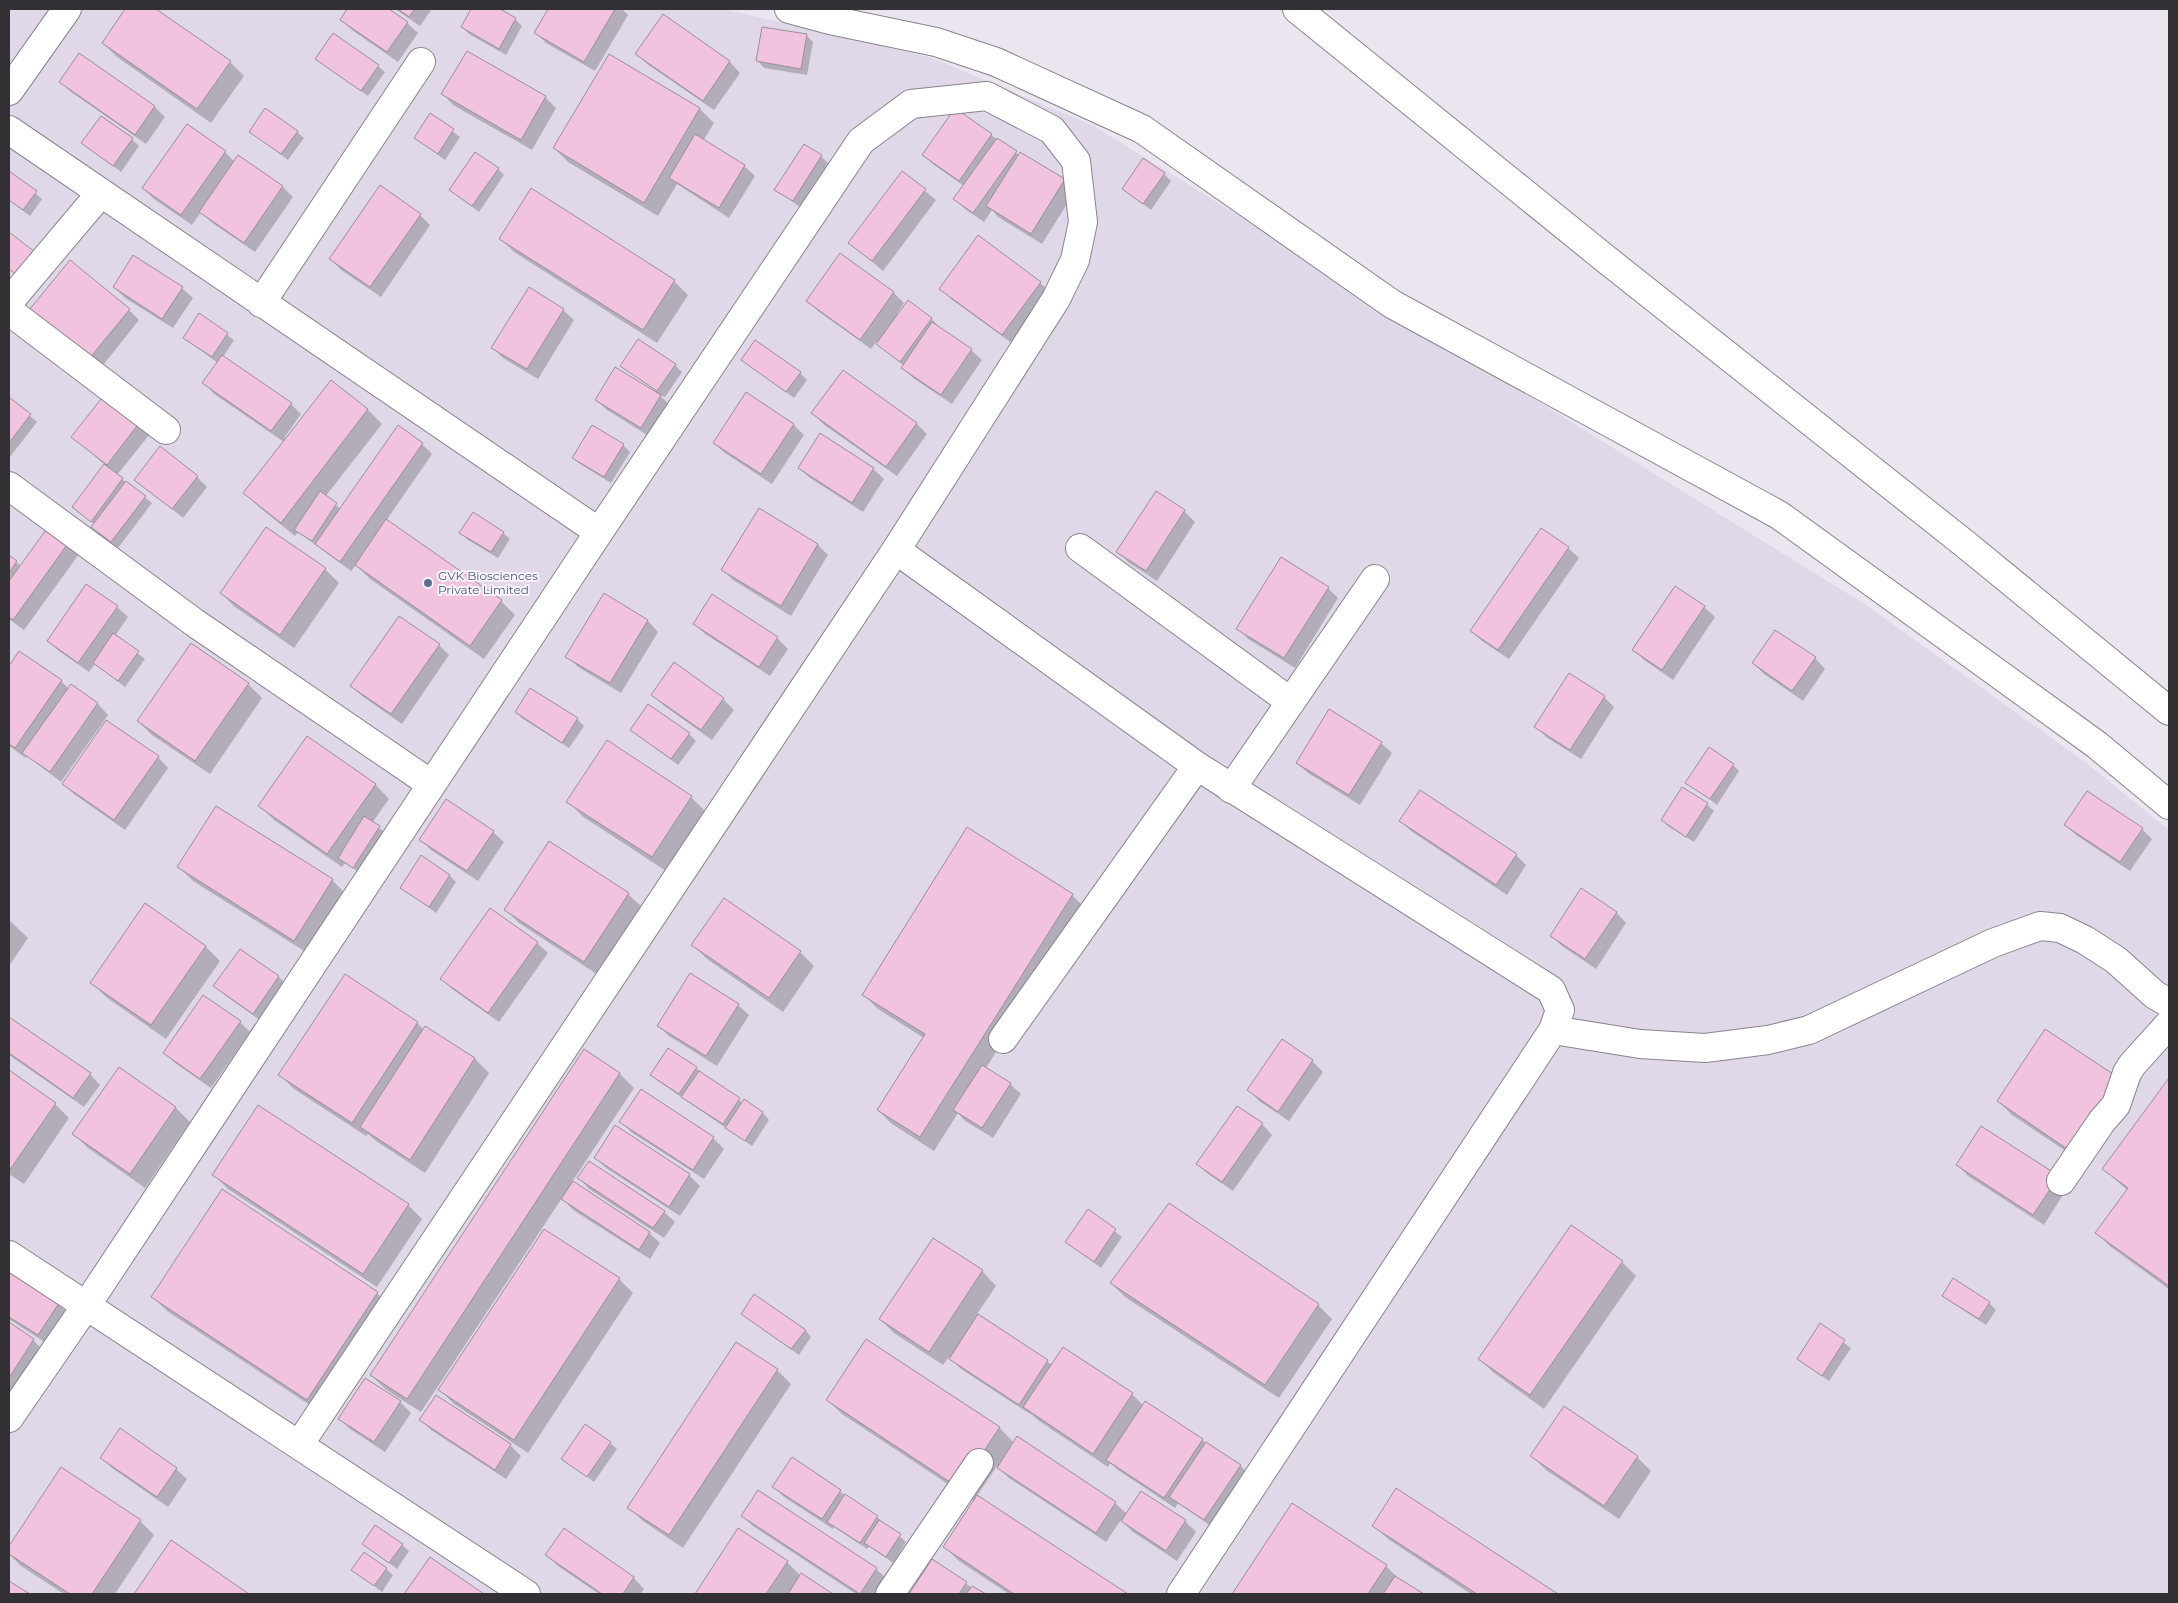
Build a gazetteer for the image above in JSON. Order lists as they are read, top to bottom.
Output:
{
  "places": ["GVK Biosciences Private Limited"]
}
